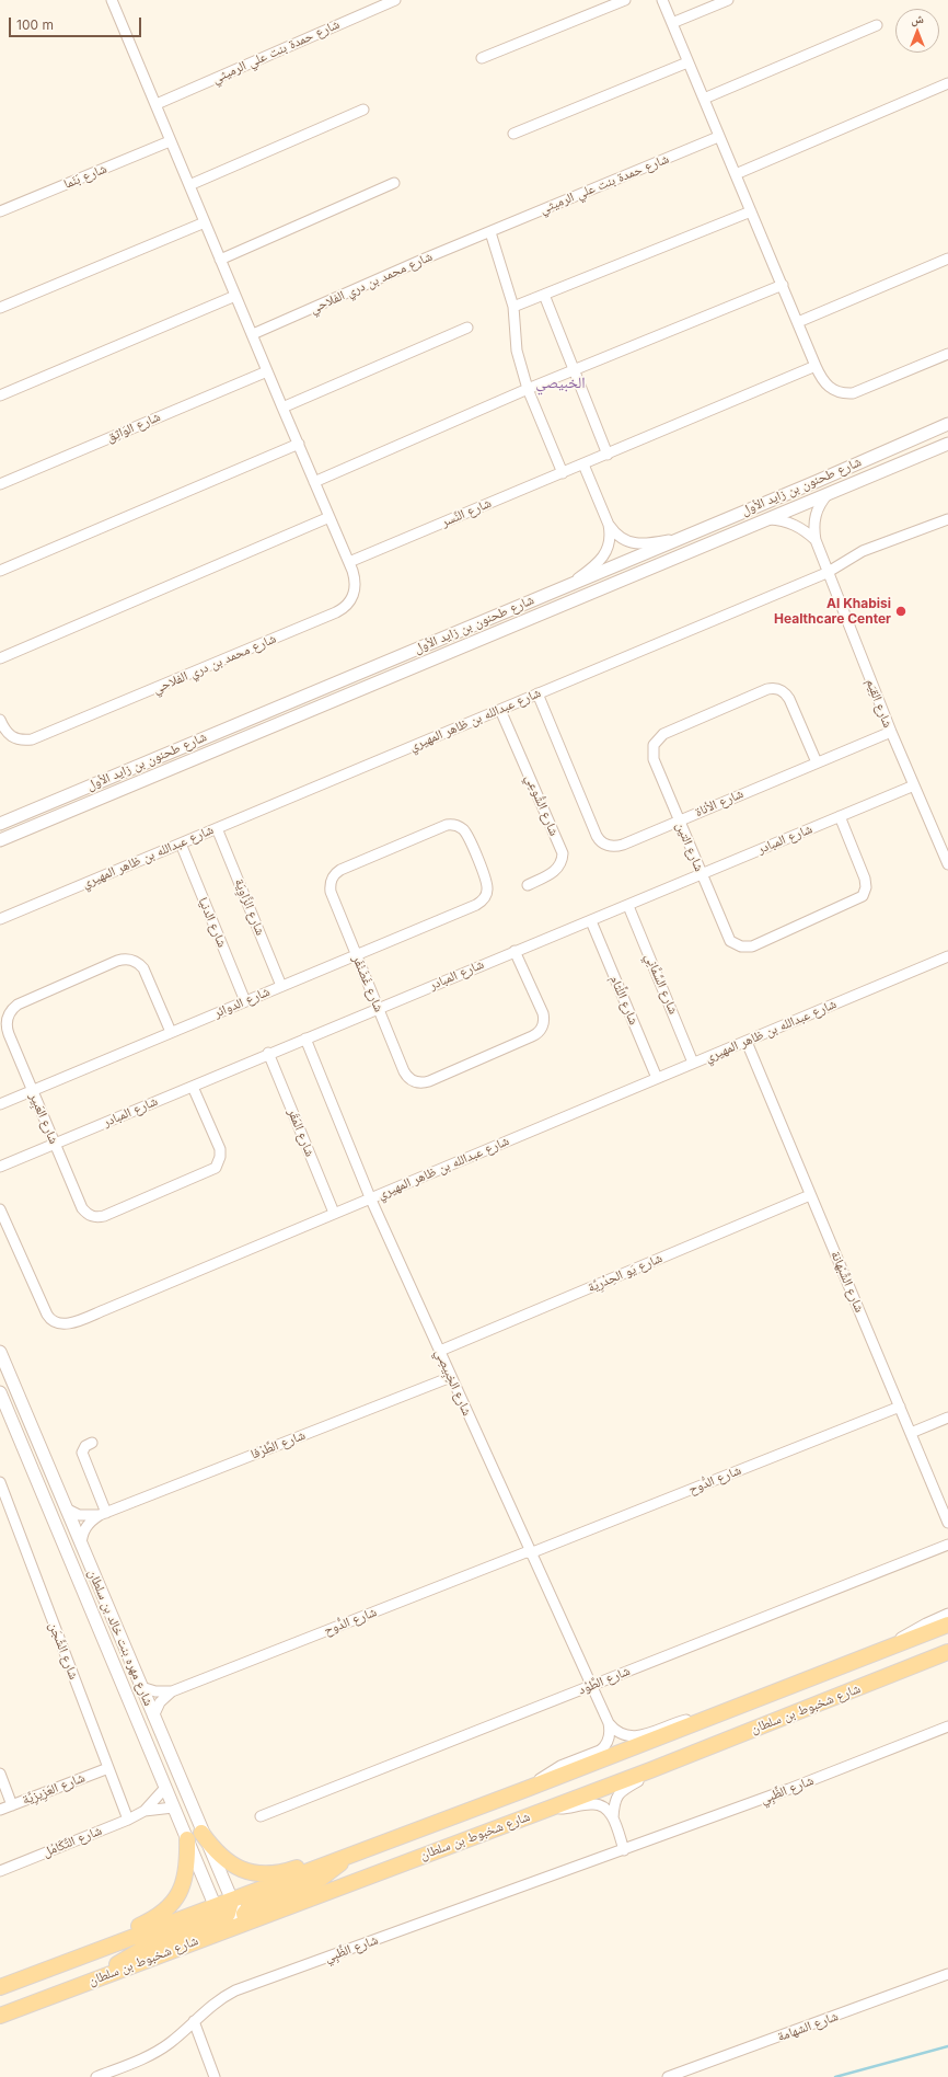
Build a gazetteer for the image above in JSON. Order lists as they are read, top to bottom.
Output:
{
  "streets": {
    "main road": ["شارع شخبوط بن سلطان"],
    "street": [
      "شارع حمدة بنت علي الرميثي",
      "شارع بَنَما",
      "شارع محمد بن دري الفلاحي",
      "شارع الوَاثِق",
      "شارع طحنون بن زايد الأول",
      "شارع النَّسر",
      "شارع القِيَم",
      "شارع عبدالله بن ظاهر المهيري",
      "شارع الأناة",
      "شارع الشُّوعِي",
      "شارع المبادر",
      "شارع التين",
      "شارع الزَّاوِيَة",
      "شارع الدنيا",
      "شارع غَضَنْفَر",
      "شارع السِّمَّانِي",
      "شارع اللِّثام",
      "شارع الدوائر",
      "شارع العَبِير",
      "شارع المَقَر",
      "شارع يَو الحِدْرِيَّة",
      "شارع الشَّبْهانة",
      "شارع الخِبِيصِي",
      "شارع الطَّرْفا",
      "شارع الدُّوح",
      "شارع مهره بنت خالد بن سلطان",
      "شارع الشَّجَن",
      "شارع الطَّوْد",
      "شارع العَزِيزِيَّة",
      "شارع الظَّبِي",
      "شارع التَّكَامُل",
      "شارع الشهامة"
    ]
  },
  "crossings": [
    ["شارع حمدة بنت علي الرميثي", "شارع محمد بن دري الفلاحي"],
    ["شارع بَنَما", "شارع محمد بن دري الفلاحي"],
    ["شارع محمد بن دري الفلاحي", "شارع الوَاثِق"],
    ["شارع محمد بن دري الفلاحي", "شارع النَّسر"],
    ["شارع طحنون بن زايد الأول", "شارع القِيَم"],
    ["شارع القِيَم", "شارع عبدالله بن ظاهر المهيري"],
    ["شارع القِيَم", "شارع الأناة"],
    ["شارع القِيَم", "شارع المبادر"],
    ["شارع عبدالله بن ظاهر المهيري", "شارع الأناة"],
    ["شارع عبدالله بن ظاهر المهيري", "شارع الشُّوعِي"],
    ["شارع عبدالله بن ظاهر المهيري", "شارع الزَّاوِيَة"],
    ["شارع عبدالله بن ظاهر المهيري", "شارع الدنيا"],
    ["شارع عبدالله بن ظاهر المهيري", "شارع السِّمَّانِي"],
    ["شارع عبدالله بن ظاهر المهيري", "شارع اللِّثام"],
    ["شارع عبدالله بن ظاهر المهيري", "شارع المَقَر"],
    ["شارع عبدالله بن ظاهر المهيري", "شارع الشَّبْهانة"],
    ["شارع عبدالله بن ظاهر المهيري", "شارع الخِبِيصِي"],
    ["شارع الأناة", "شارع التين"],
    ["شارع المبادر", "شارع التين"],
    ["شارع المبادر", "شارع غَضَنْفَر"],
    ["شارع المبادر", "شارع السِّمَّانِي"],
    ["شارع المبادر", "شارع اللِّثام"],
    ["شارع المبادر", "شارع العَبِير"],
    ["شارع المبادر", "شارع المَقَر"],
    ["شارع المبادر", "شارع الخِبِيصِي"],
    ["شارع الزَّاوِيَة", "شارع الدوائر"],
    ["شارع الدنيا", "شارع الدوائر"],
    ["شارع غَضَنْفَر", "شارع الدوائر"],
    ["شارع الدوائر", "شارع العَبِير"],
    ["شارع يَو الحِدْرِيَّة", "شارع الشَّبْهانة"],
    ["شارع يَو الحِدْرِيَّة", "شارع الخِبِيصِي"],
    ["شارع الشَّبْهانة", "شارع الدُّوح"],
    ["شارع الخِبِيصِي", "شارع الطَّرْفا"],
    ["شارع الخِبِيصِي", "شارع الدُّوح"],
    ["شارع الخِبِيصِي", "شارع الطَّوْد"],
    ["شارع الطَّرْفا", "شارع مهره بنت خالد بن سلطان"],
    ["شارع الدُّوح", "شارع مهره بنت خالد بن سلطان"],
    ["شارع مهره بنت خالد بن سلطان", "شارع شخبوط بن سلطان"],
    ["شارع مهره بنت خالد بن سلطان", "شارع التَّكَامُل"],
    ["شارع الشَّجَن", "شارع العَزِيزِيَّة"],
    ["شارع الشَّجَن", "شارع التَّكَامُل"]
  ],
  "districts": ["الخبيصي"],
  "places": ["Al Khabisi Healthcare Center"],
  "scale_bar": "100 m",
  "north": "top"
}
